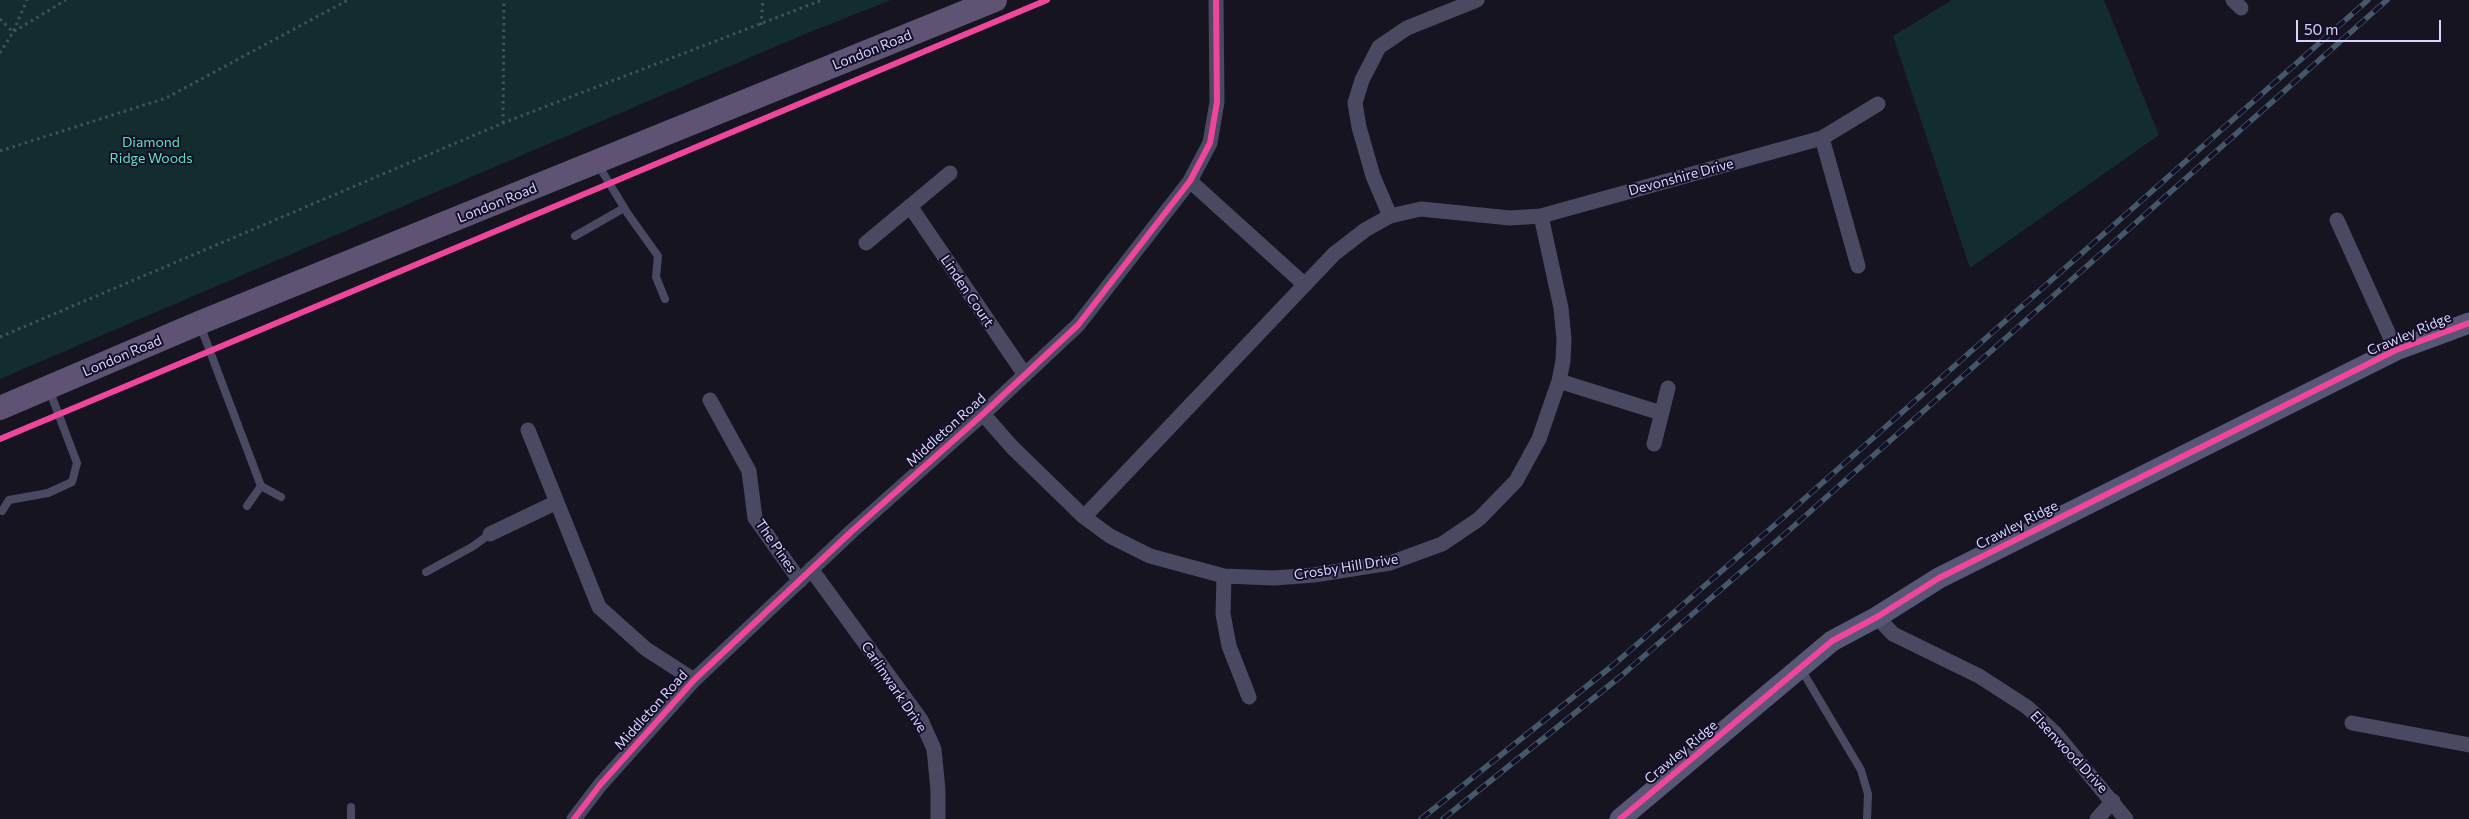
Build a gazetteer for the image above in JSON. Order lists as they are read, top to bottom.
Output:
{
  "streets": {
    "main road": ["London Road"],
    "street": [
      "Devonshire Drive",
      "Linden Court",
      "Crawley Ridge",
      "Middleton Road",
      "The Pines",
      "Crosby Hill Drive",
      "Carlinwark Drive",
      "Elsenwood Drive"
    ]
  },
  "crossings": [
    ["Devonshire Drive", "Crosby Hill Drive"],
    ["Linden Court", "Middleton Road"],
    ["Crawley Ridge", "Elsenwood Drive"],
    ["Middleton Road", "The Pines"],
    ["Middleton Road", "Crosby Hill Drive"],
    ["Middleton Road", "Carlinwark Drive"]
  ],
  "parks": ["Diamond Ridge Woods"],
  "scale_bar": "50 m"
}
